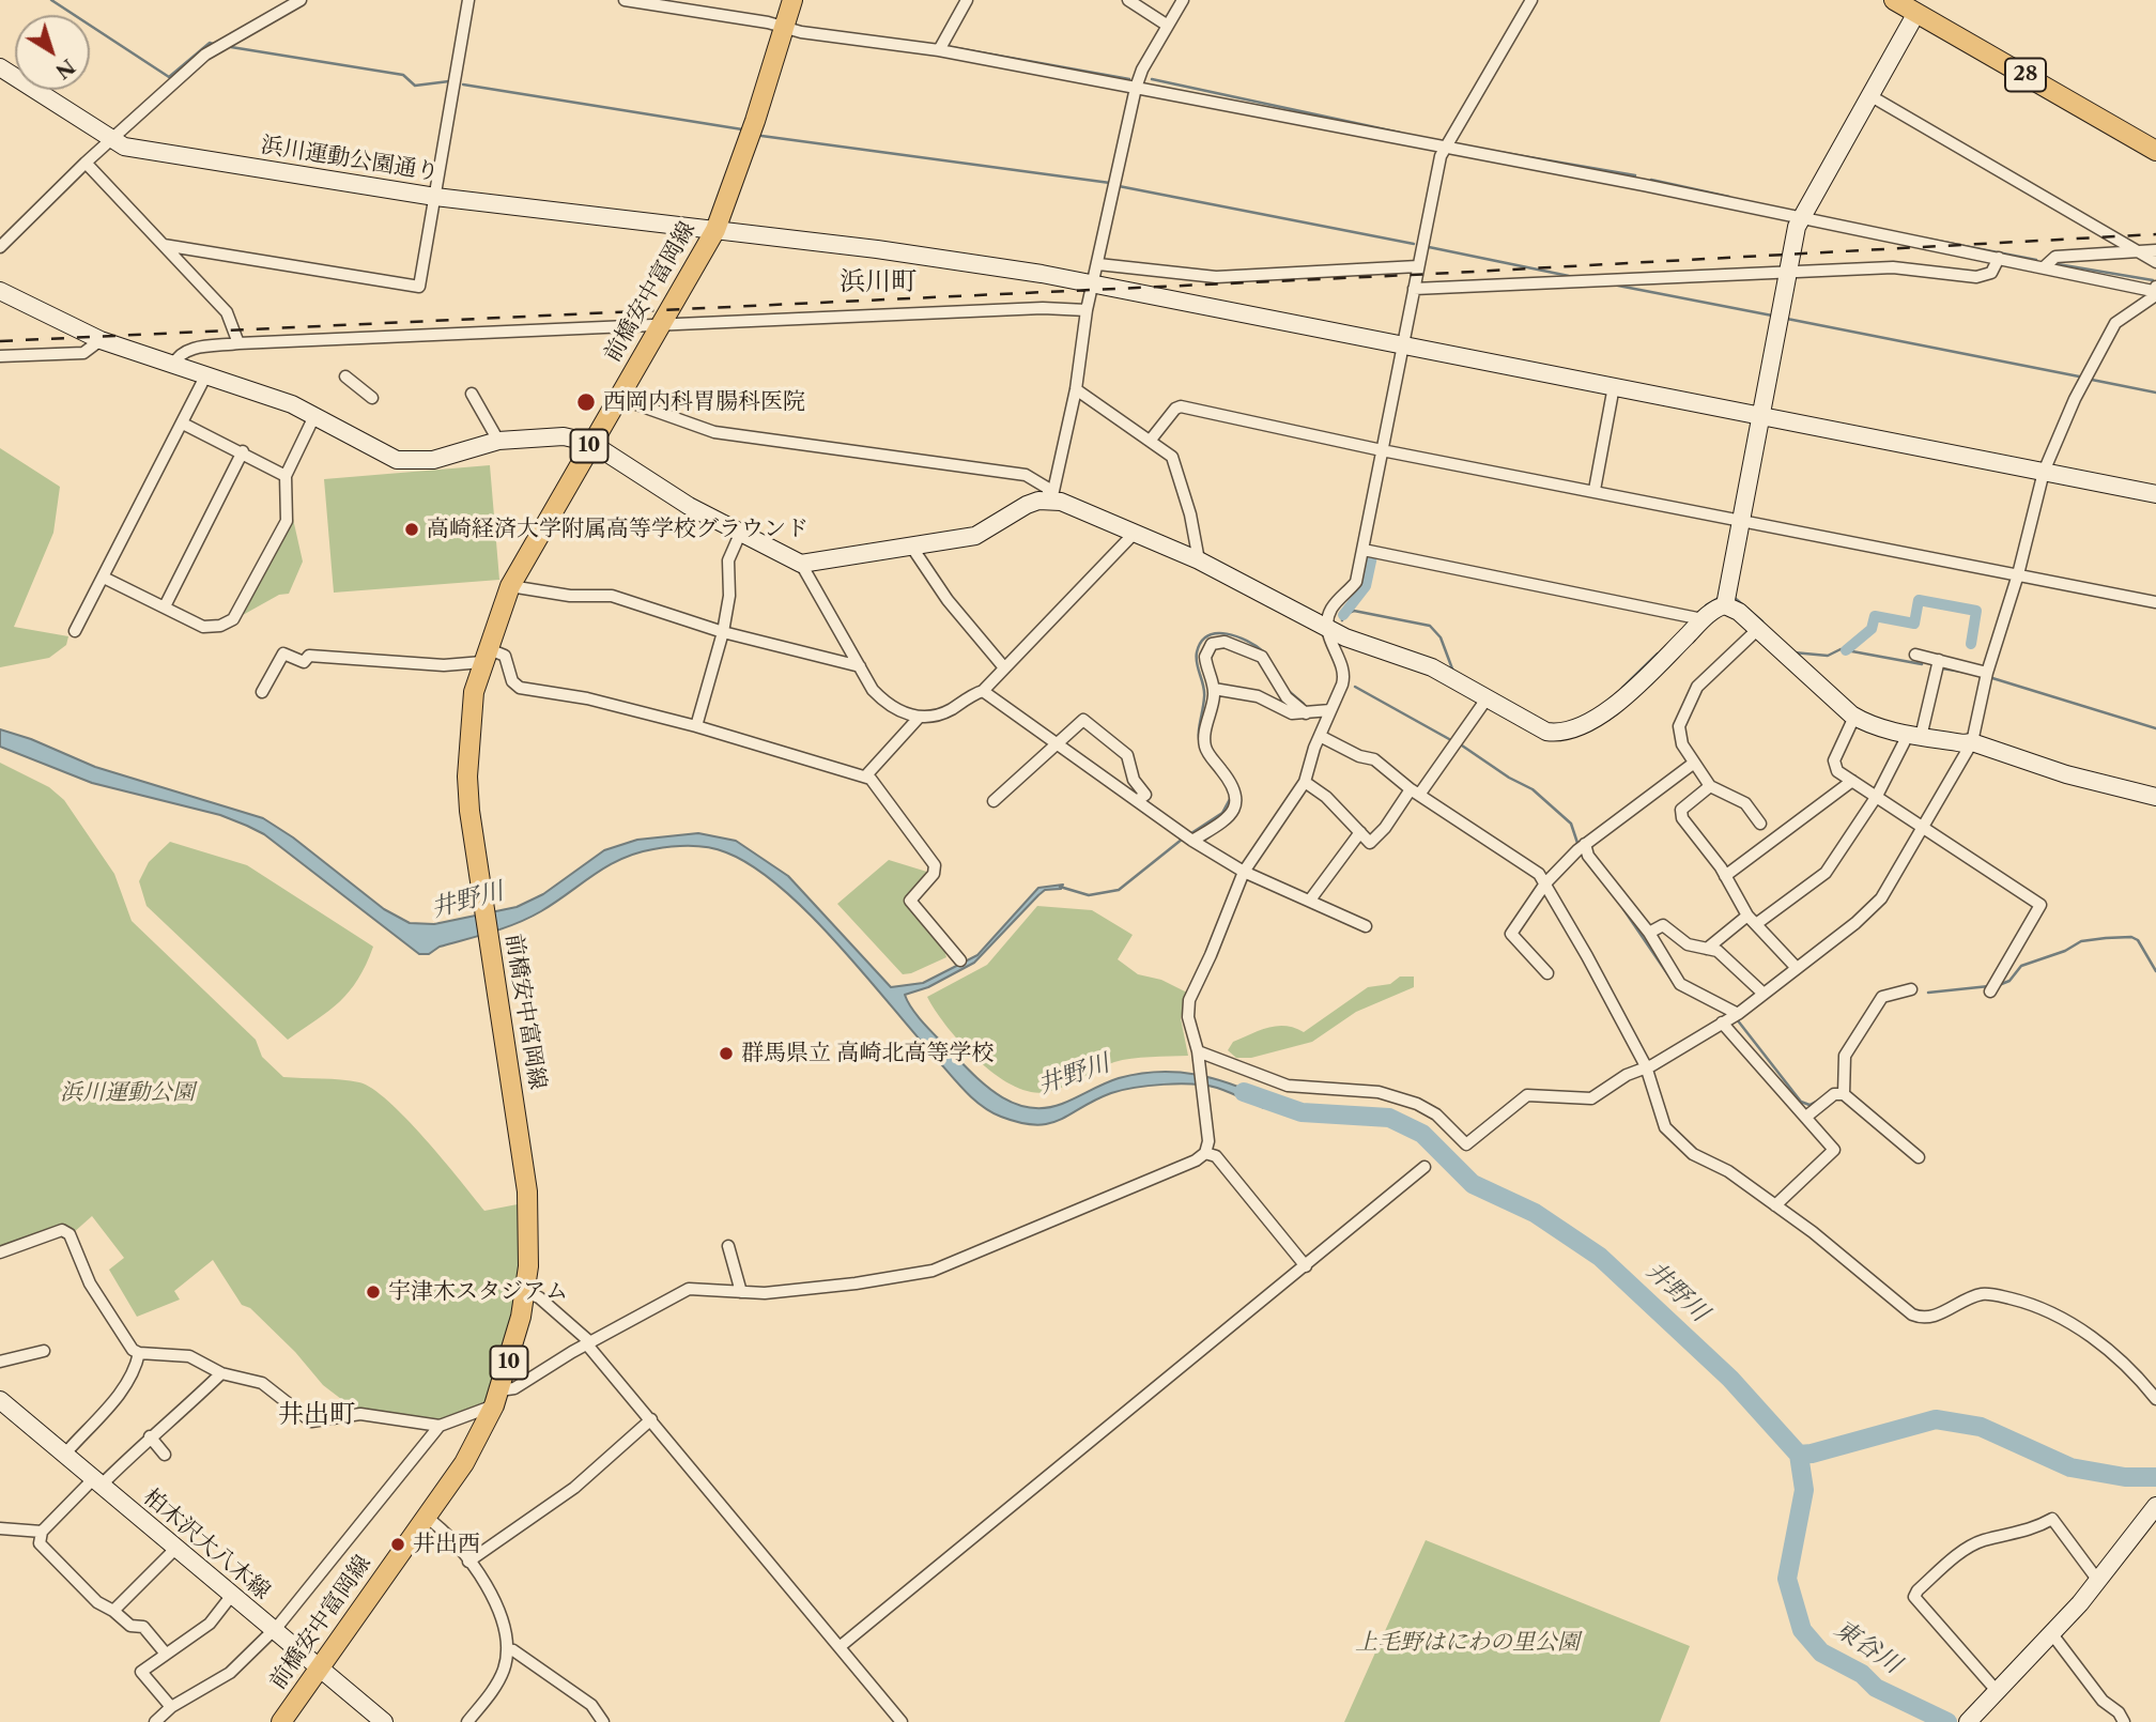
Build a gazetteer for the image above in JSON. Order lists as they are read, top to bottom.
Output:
{
  "streets": {
    "main road": ["28", "前橋安中富岡線", "10"],
    "street": ["浜川運動公園通り", "柏木沢大八木線"]
  },
  "crossings": [
    ["浜川運動公園通り", "前橋安中富岡線"],
    ["前橋安中富岡線", "柏木沢大八木線"]
  ],
  "districts": ["浜川町", "井出町"],
  "water": ["井野川", "東谷川"],
  "parks": ["浜川運動公園", "上毛野はにわの里公園"],
  "places": [
    "西岡内科胃腸科医院",
    "高崎経済大学附属高等学校グラウンド",
    "群馬県立 高崎北高等学校",
    "宇津木スタジアム",
    "井出西"
  ],
  "north": "bottom right"
}
